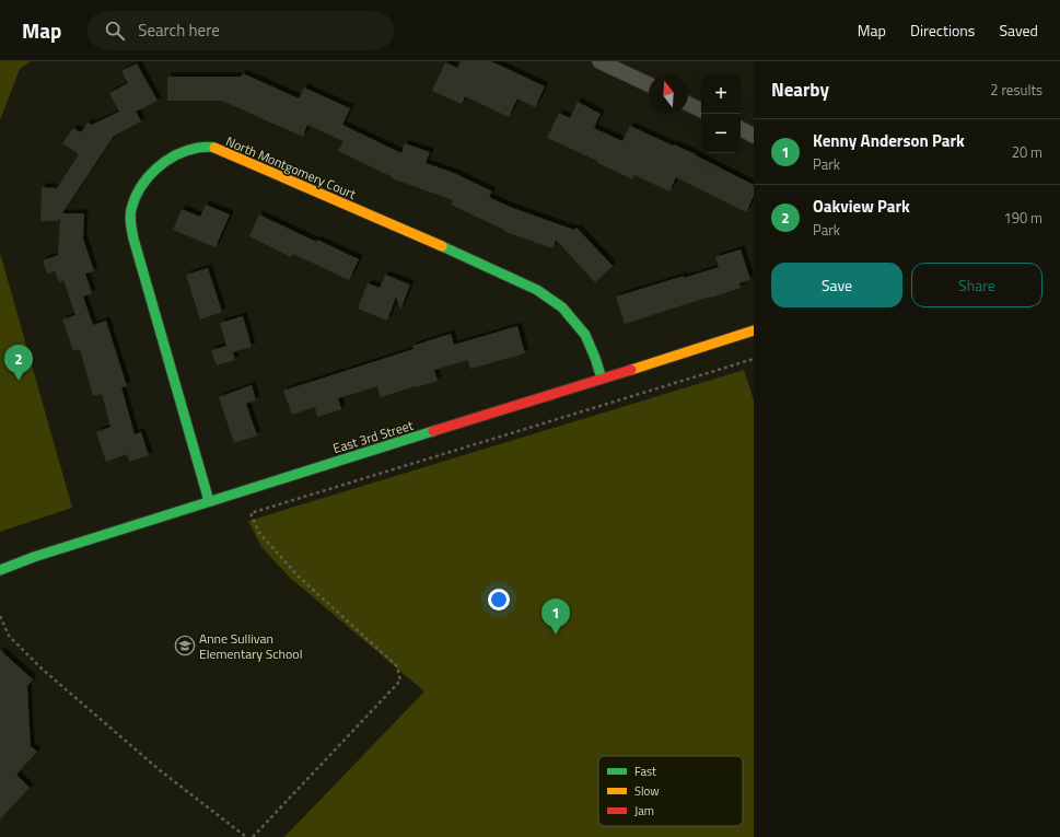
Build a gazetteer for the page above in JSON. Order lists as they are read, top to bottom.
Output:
{
  "streets": {
    "street": ["North Montgomery Court", "East 3rd Street"]
  },
  "crossings": [
    ["North Montgomery Court", "East 3rd Street"]
  ],
  "places": {
    "school or university": ["Anne Sullivan Elementary School"]
  },
  "legend": ["Fast", "Slow", "Jam"],
  "north": "top",
  "page": {
    "header": "Map",
    "search": "Search here",
    "nav": ["Map", "Directions", "Saved"],
    "heading": ["Nearby", "2 results"],
    "map_buttons": ["+", "−"],
    "list": [
      {
        "mark": "1",
        "name": "Kenny Anderson Park",
        "note": "Park",
        "value": "20 m"
      },
      {
        "mark": "2",
        "name": "Oakview Park",
        "note": "Park",
        "value": "190 m"
      }
    ],
    "buttons": ["Save", "Share"],
    "pins": ["2", "1"]
  }
}
